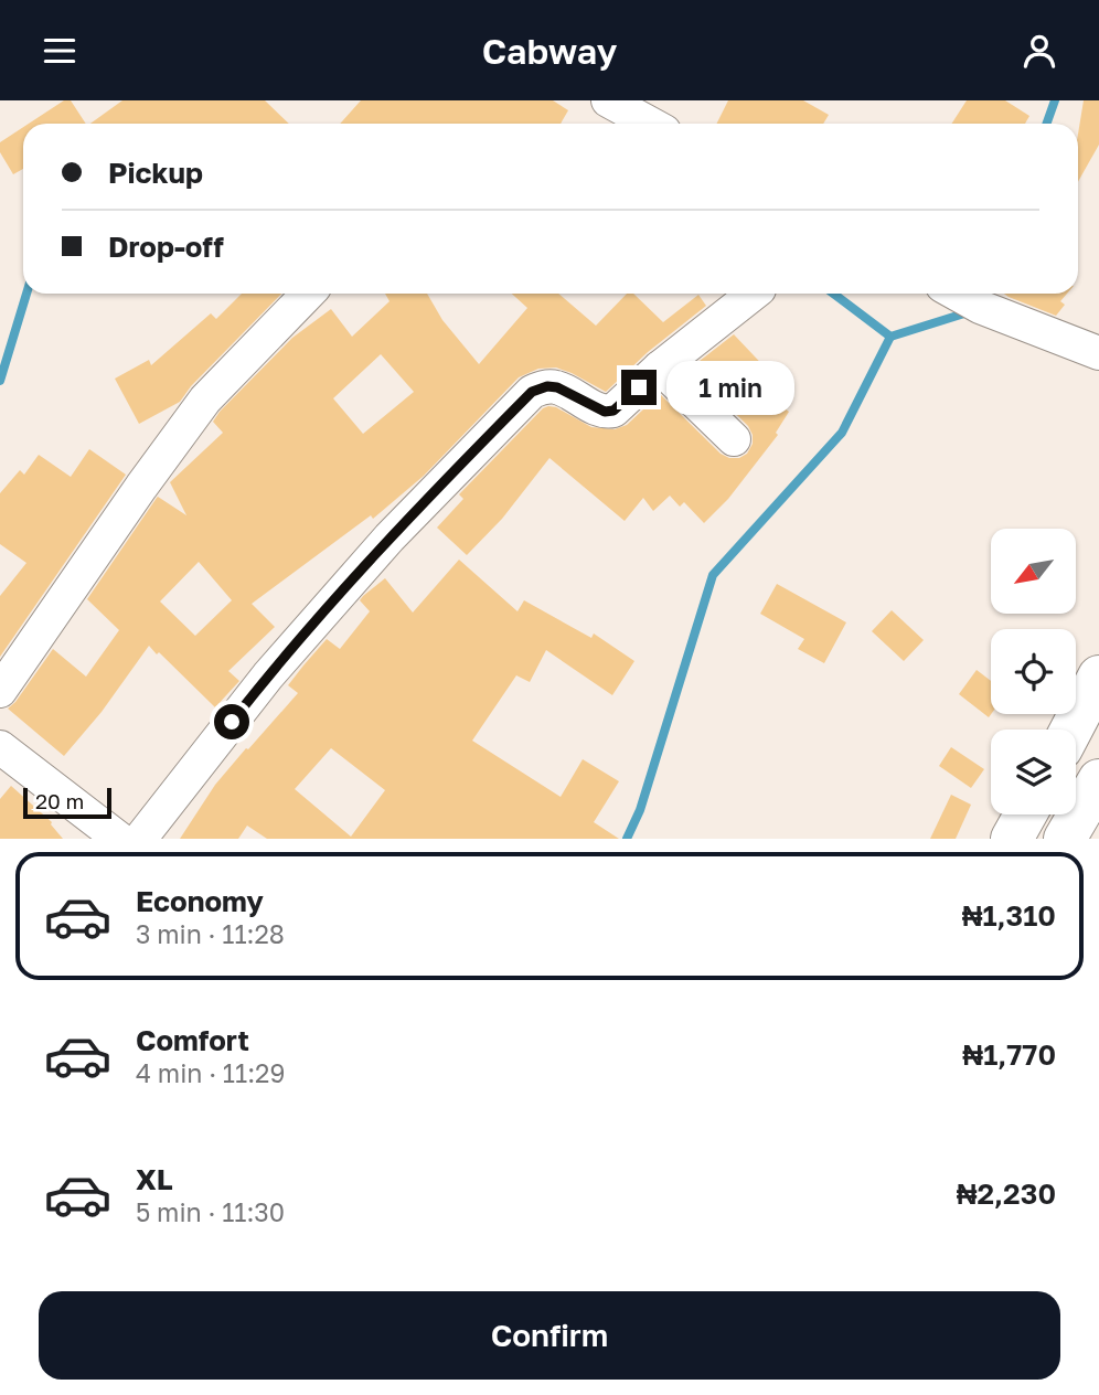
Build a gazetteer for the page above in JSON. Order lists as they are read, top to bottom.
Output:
{
  "scale_bar": "20 m",
  "north": "bottom left",
  "page": {
    "header": "Cabway",
    "banner": ["Pickup", "Drop-off"],
    "bubble": "1 min",
    "scale": "20 m",
    "list": [
      {
        "name": "Economy",
        "note": "3 min · 11:28",
        "value": "₦1,310"
      },
      {
        "name": "Comfort",
        "note": "4 min · 11:29",
        "value": "₦1,770"
      },
      {
        "name": "XL",
        "note": "5 min · 11:30",
        "value": "₦2,230"
      }
    ],
    "buttons": "Confirm"
  }
}
